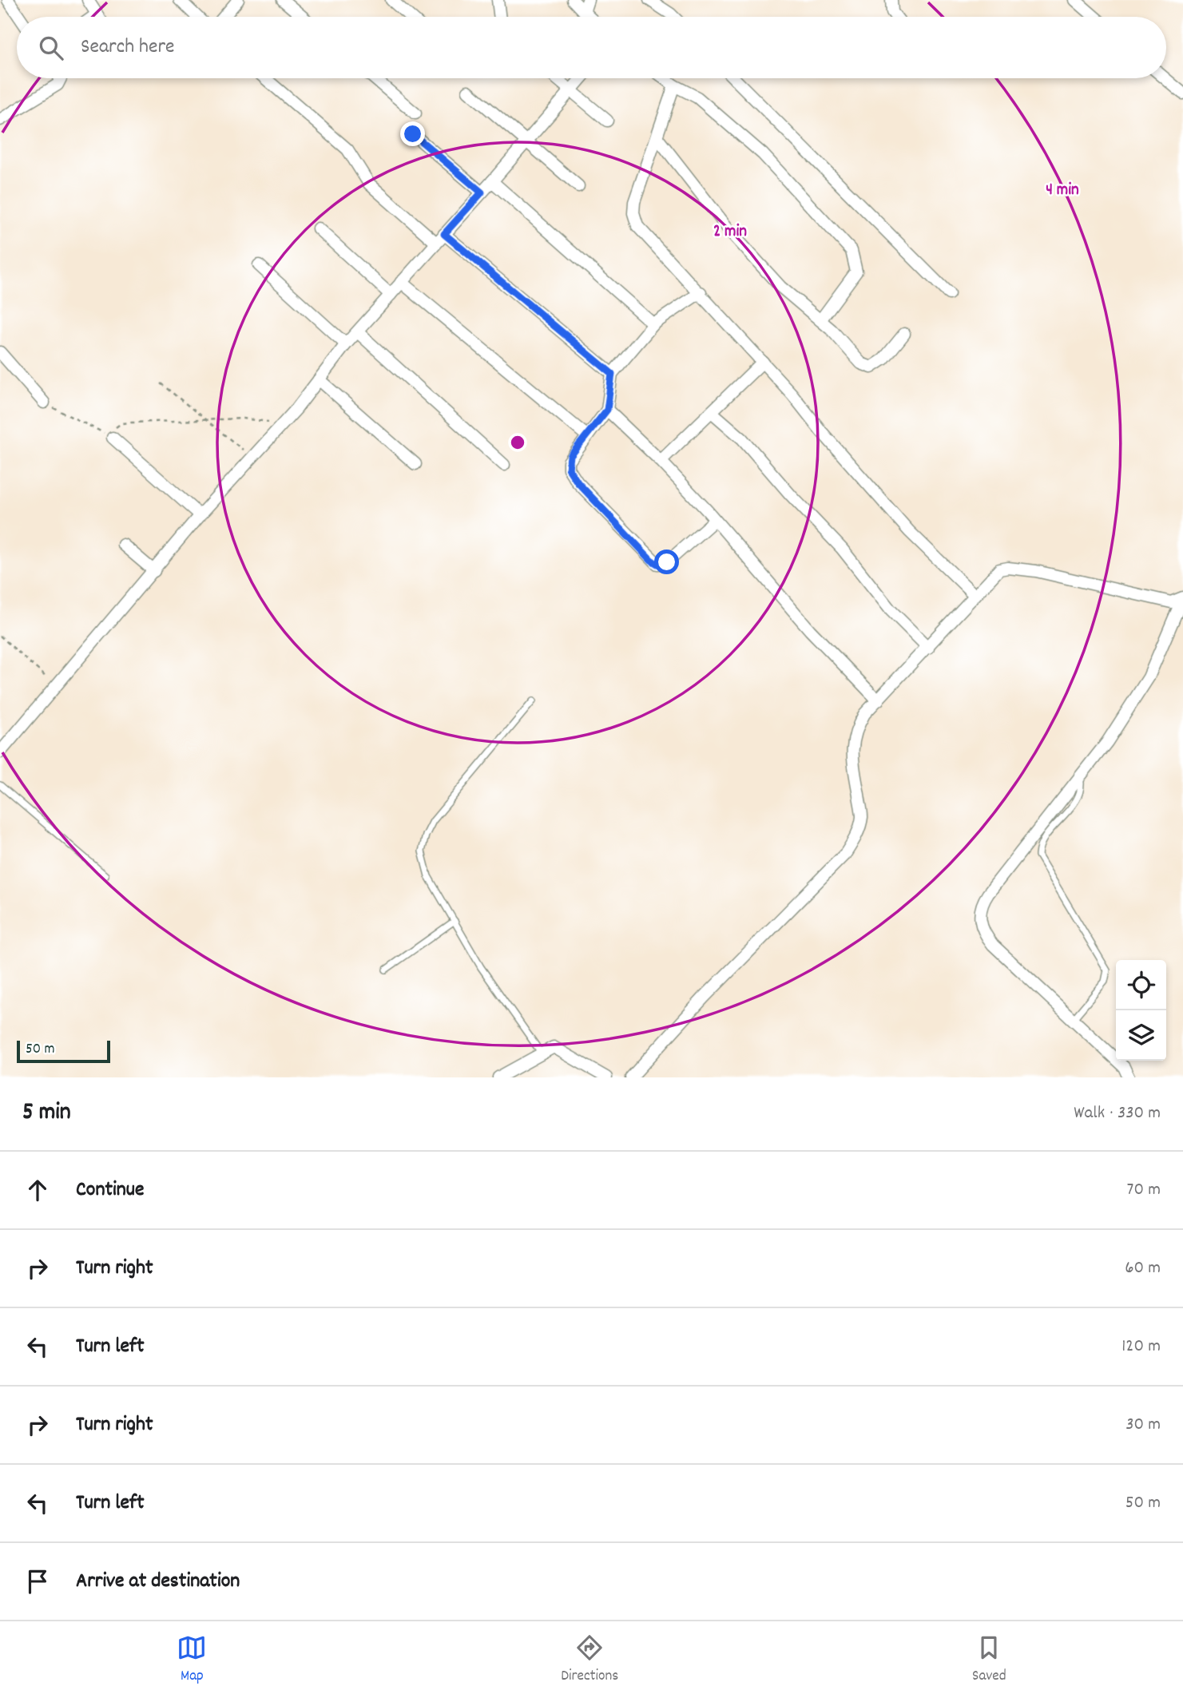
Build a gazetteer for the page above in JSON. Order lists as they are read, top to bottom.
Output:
{
  "scale_bar": "50 m",
  "page": {
    "search": "Search here",
    "scale": "50 m",
    "heading": ["5 min", "Walk · 330 m"],
    "list": [
      ["Continue", "70 m"],
      ["Turn right", "60 m"],
      ["Turn left", "120 m"],
      ["Turn right", "30 m"],
      ["Turn left", "50 m"],
      "Arrive at destination"
    ],
    "nav": ["Map", "Directions", "Saved"]
  },
  "rings": ["4 min", "2 min"]
}
